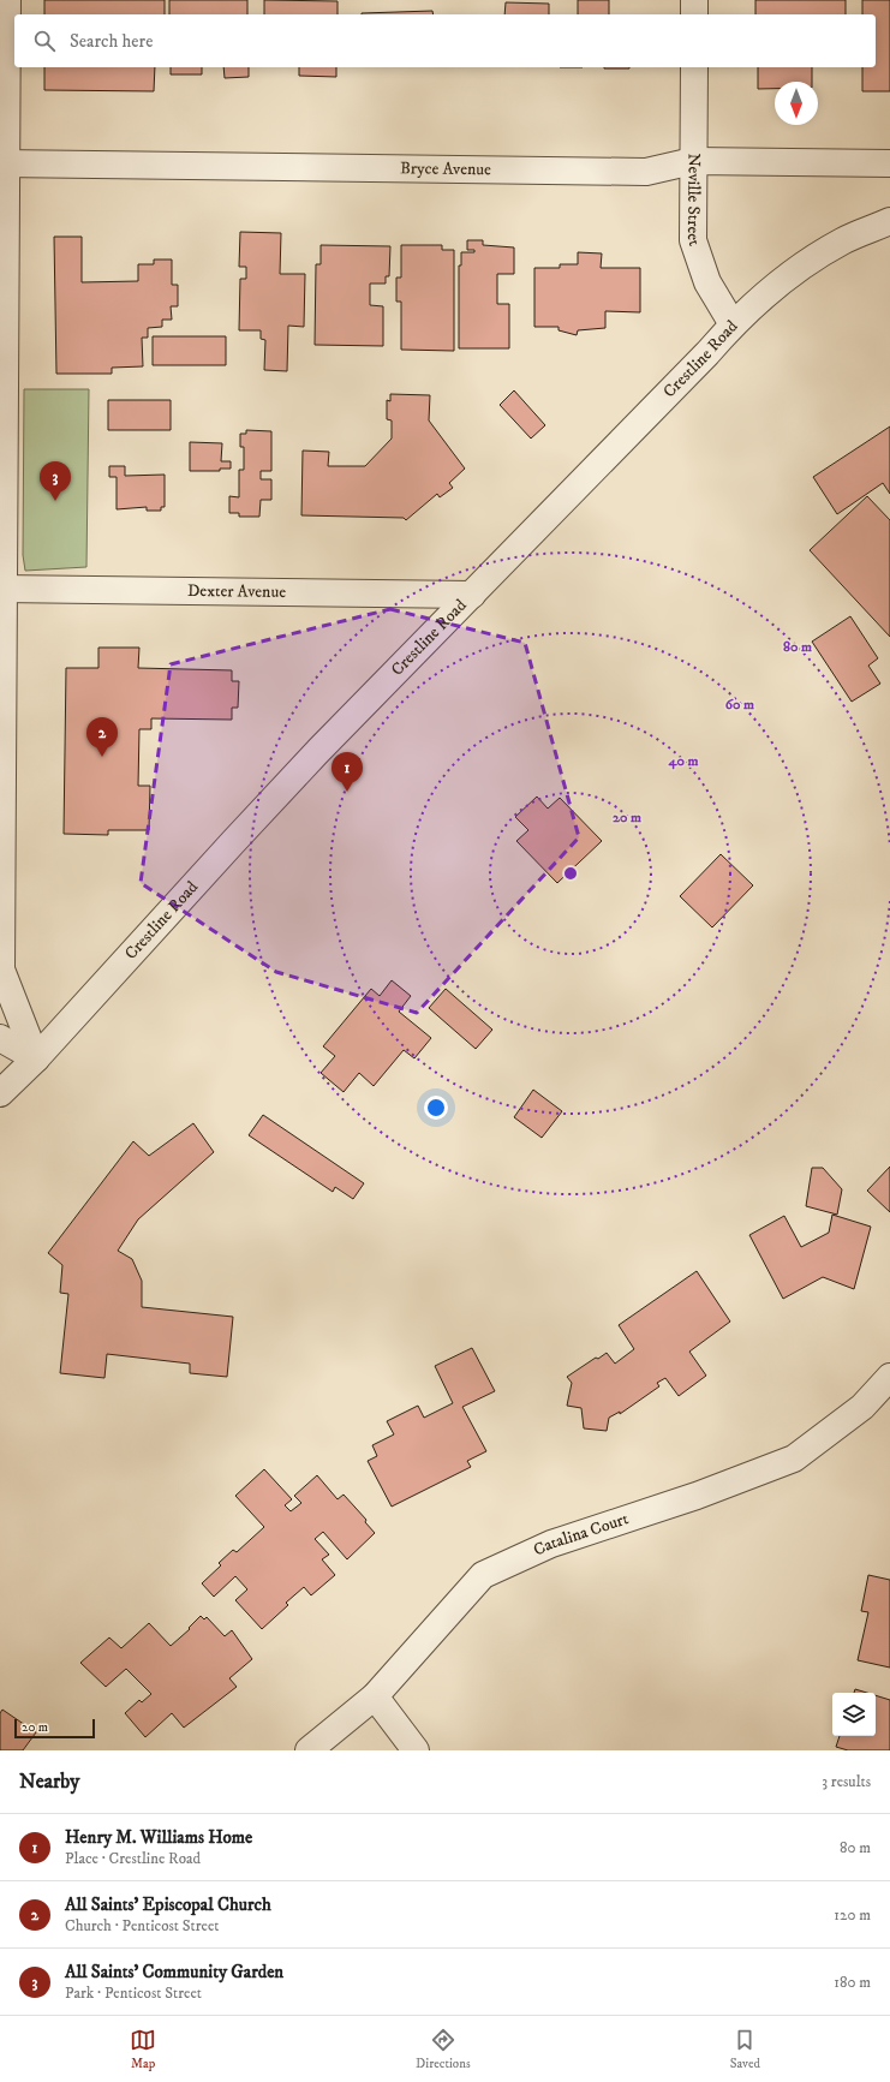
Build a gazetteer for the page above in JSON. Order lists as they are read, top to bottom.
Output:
{
  "streets": {
    "street": [
      "Bryce Avenue",
      "Neville Street",
      "Crestline Road",
      "Dexter Avenue",
      "Catalina Court"
    ]
  },
  "crossings": [
    ["Bryce Avenue", "Neville Street"],
    ["Neville Street", "Crestline Road"],
    ["Crestline Road", "Dexter Avenue"]
  ],
  "scale_bar": "20 m",
  "north": "bottom",
  "page": {
    "search": "Search here",
    "pins": ["3", "2", "1"],
    "scale": "20 m",
    "heading": ["Nearby", "3 results"],
    "list": [
      {
        "mark": "1",
        "name": "Henry M. Williams Home",
        "note": "Place · Crestline Road",
        "value": "80 m"
      },
      {
        "mark": "2",
        "name": "All Saints' Episcopal Church",
        "note": "Church · Penticost Street",
        "value": "120 m"
      },
      {
        "mark": "3",
        "name": "All Saints' Community Garden",
        "note": "Park · Penticost Street",
        "value": "180 m"
      }
    ],
    "nav": ["Map", "Directions", "Saved"]
  },
  "rings": [
    "80 m",
    "60 m",
    "40 m",
    "20 m"
  ]
}
